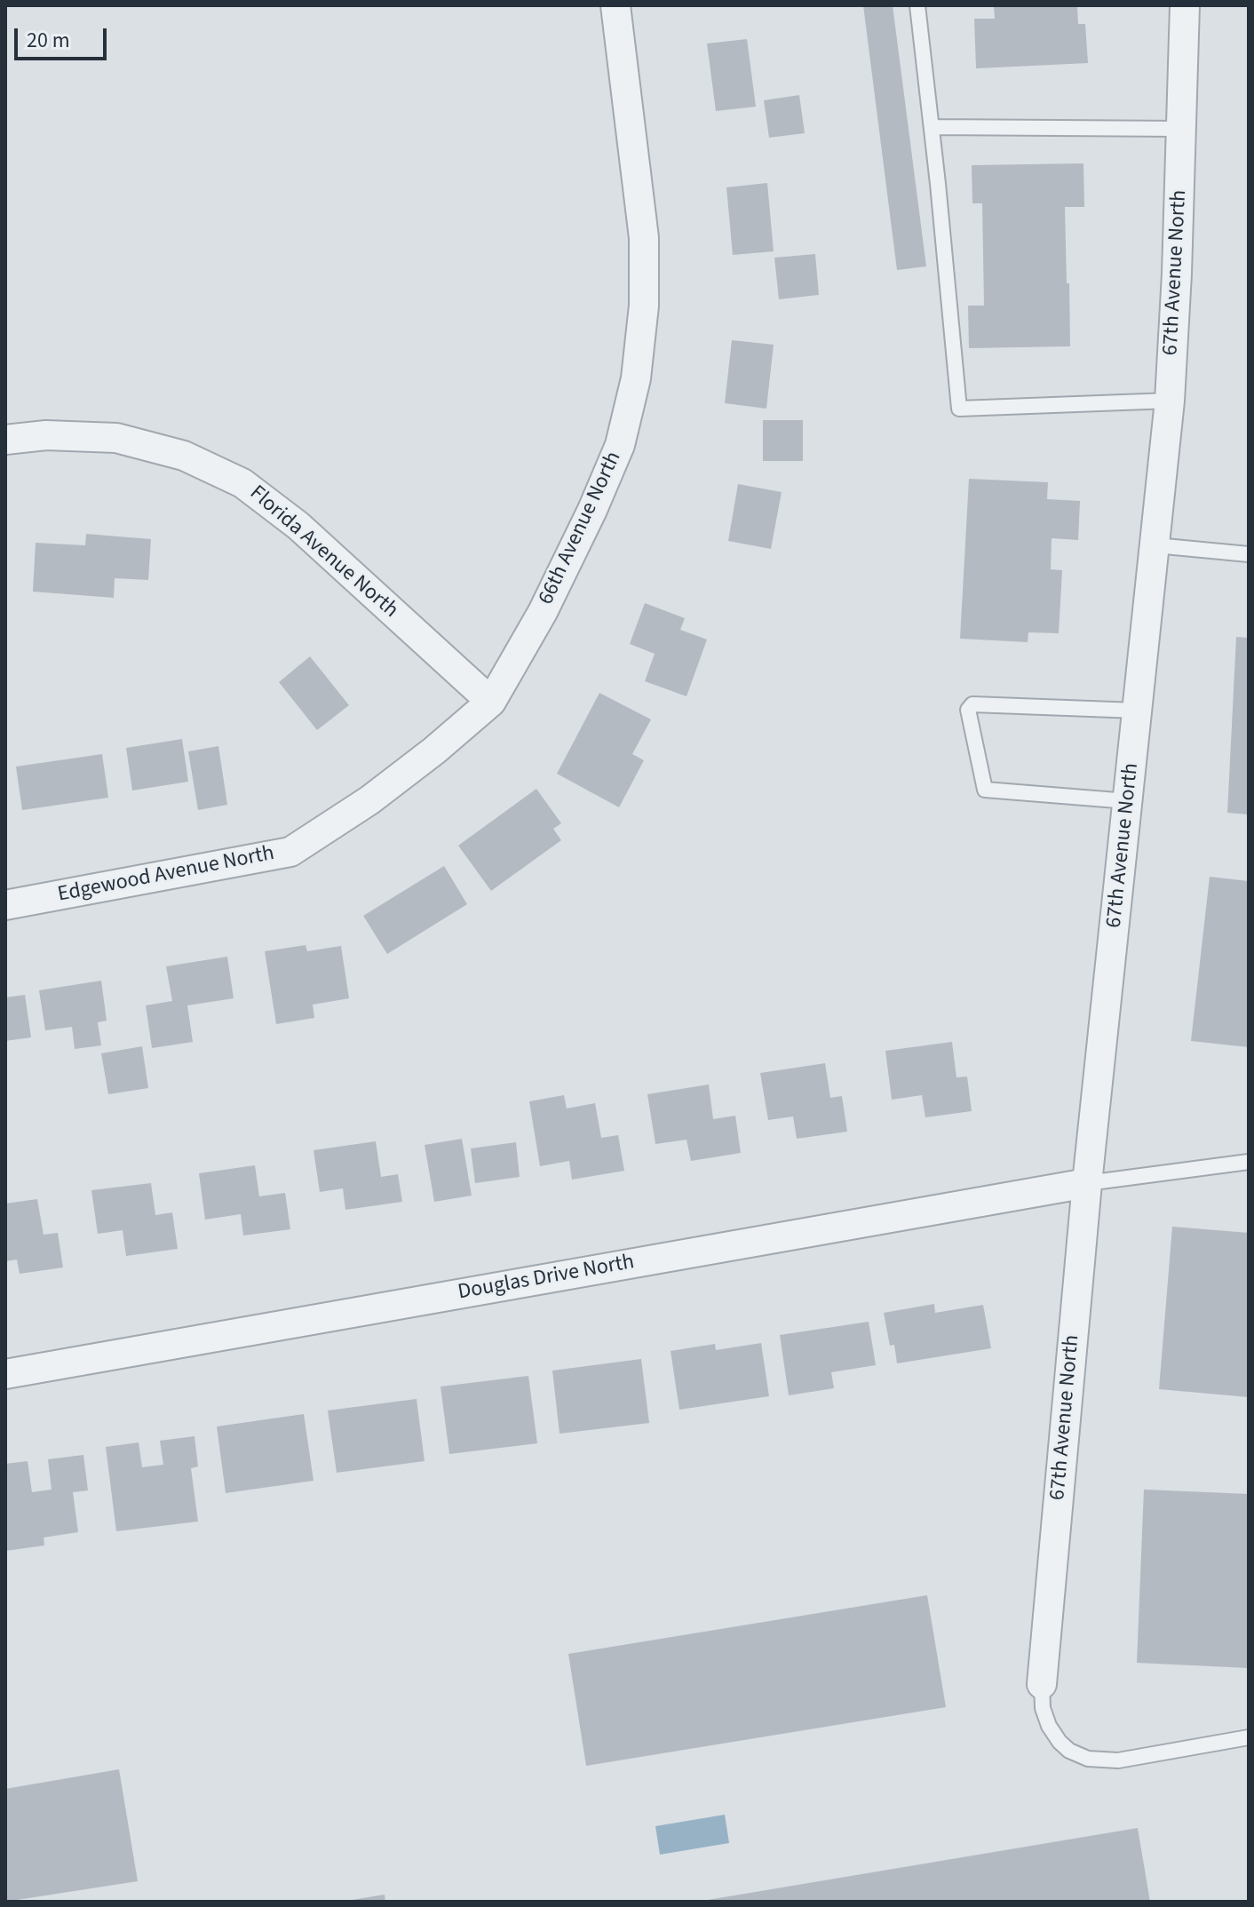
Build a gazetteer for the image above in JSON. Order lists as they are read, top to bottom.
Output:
{
  "streets": {
    "street": [
      "67th Avenue North",
      "66th Avenue North",
      "Florida Avenue North",
      "Edgewood Avenue North",
      "Douglas Drive North"
    ]
  },
  "crossings": [
    ["67th Avenue North", "Douglas Drive North"],
    ["66th Avenue North", "Florida Avenue North"],
    ["66th Avenue North", "Edgewood Avenue North"],
    ["Florida Avenue North", "Edgewood Avenue North"]
  ],
  "scale_bar": "20 m"
}
